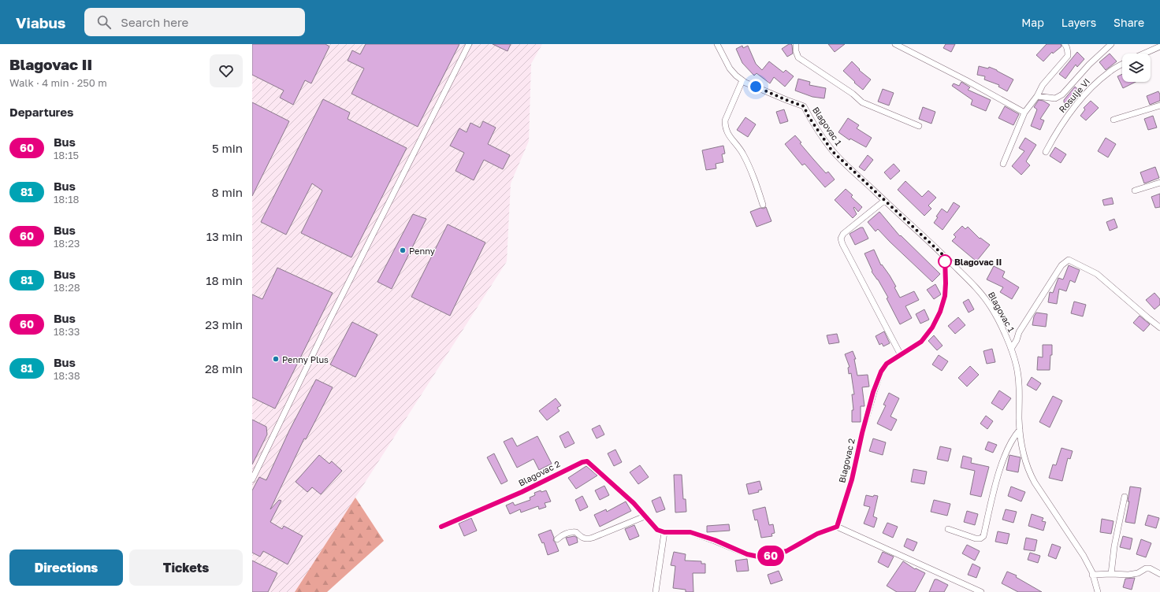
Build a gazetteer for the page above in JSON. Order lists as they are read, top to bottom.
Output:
{
  "streets": {
    "street": ["Rosulje VI", "Blagovac 1", "Blagovac 2"]
  },
  "crossings": [
    ["Blagovac 1", "Blagovac 2"]
  ],
  "places": ["Penny", "Blagovac II", "Penny Plus"],
  "lines": ["bus line 60"],
  "page": {
    "header": "Viabus",
    "search": "Search here",
    "nav": ["Map", "Layers", "Share"],
    "heading": [
      ["Blagovac II", "Walk · 4 min · 250 m"],
      "Departures"
    ],
    "on_map": "60",
    "list": [
      {
        "mark": "60",
        "name": "Bus",
        "note": "18:15",
        "value": "5 min"
      },
      {
        "mark": "81",
        "name": "Bus",
        "note": "18:18",
        "value": "8 min"
      },
      {
        "mark": "60",
        "name": "Bus",
        "note": "18:23",
        "value": "13 min"
      },
      {
        "mark": "81",
        "name": "Bus",
        "note": "18:28",
        "value": "18 min"
      },
      {
        "mark": "60",
        "name": "Bus",
        "note": "18:33",
        "value": "23 min"
      },
      {
        "mark": "81",
        "name": "Bus",
        "note": "18:38",
        "value": "28 min"
      }
    ],
    "buttons": ["Directions", "Tickets"]
  }
}
